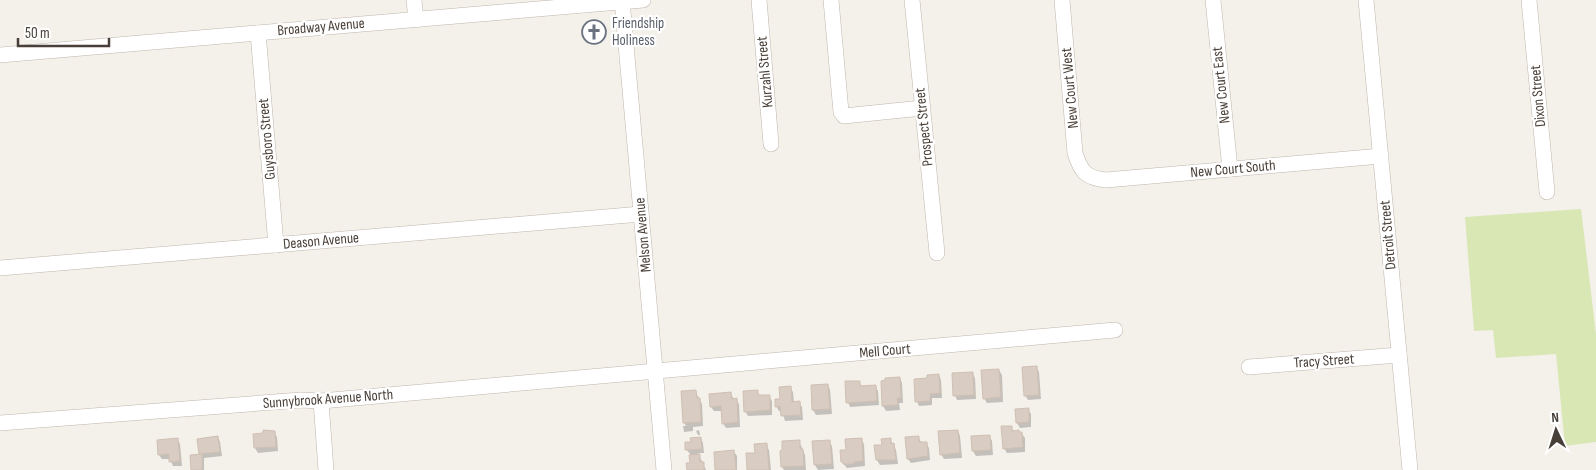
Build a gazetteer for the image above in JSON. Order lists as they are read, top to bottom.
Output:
{
  "streets": {
    "street": [
      "Broadway Avenue",
      "Kurzahl Street",
      "New Court East",
      "New Court West",
      "Dixon Street",
      "Prospect Street",
      "Guysboro Street",
      "New Court South",
      "Melson Avenue",
      "Detroit Street",
      "Deason Avenue",
      "Mell Court",
      "Tracy Street",
      "Sunnybrook Avenue North"
    ]
  },
  "crossings": [
    ["Broadway Avenue", "Guysboro Street"],
    ["Broadway Avenue", "Melson Avenue"],
    ["New Court East", "New Court South"],
    ["New Court West", "New Court South"],
    ["Guysboro Street", "Deason Avenue"],
    ["New Court South", "Detroit Street"],
    ["Melson Avenue", "Deason Avenue"],
    ["Melson Avenue", "Mell Court"],
    ["Melson Avenue", "Sunnybrook Avenue North"],
    ["Detroit Street", "Tracy Street"],
    ["Mell Court", "Sunnybrook Avenue North"]
  ],
  "places": {
    "church": ["Friendship Holiness"]
  },
  "scale_bar": "50 m",
  "north": "top"
}
